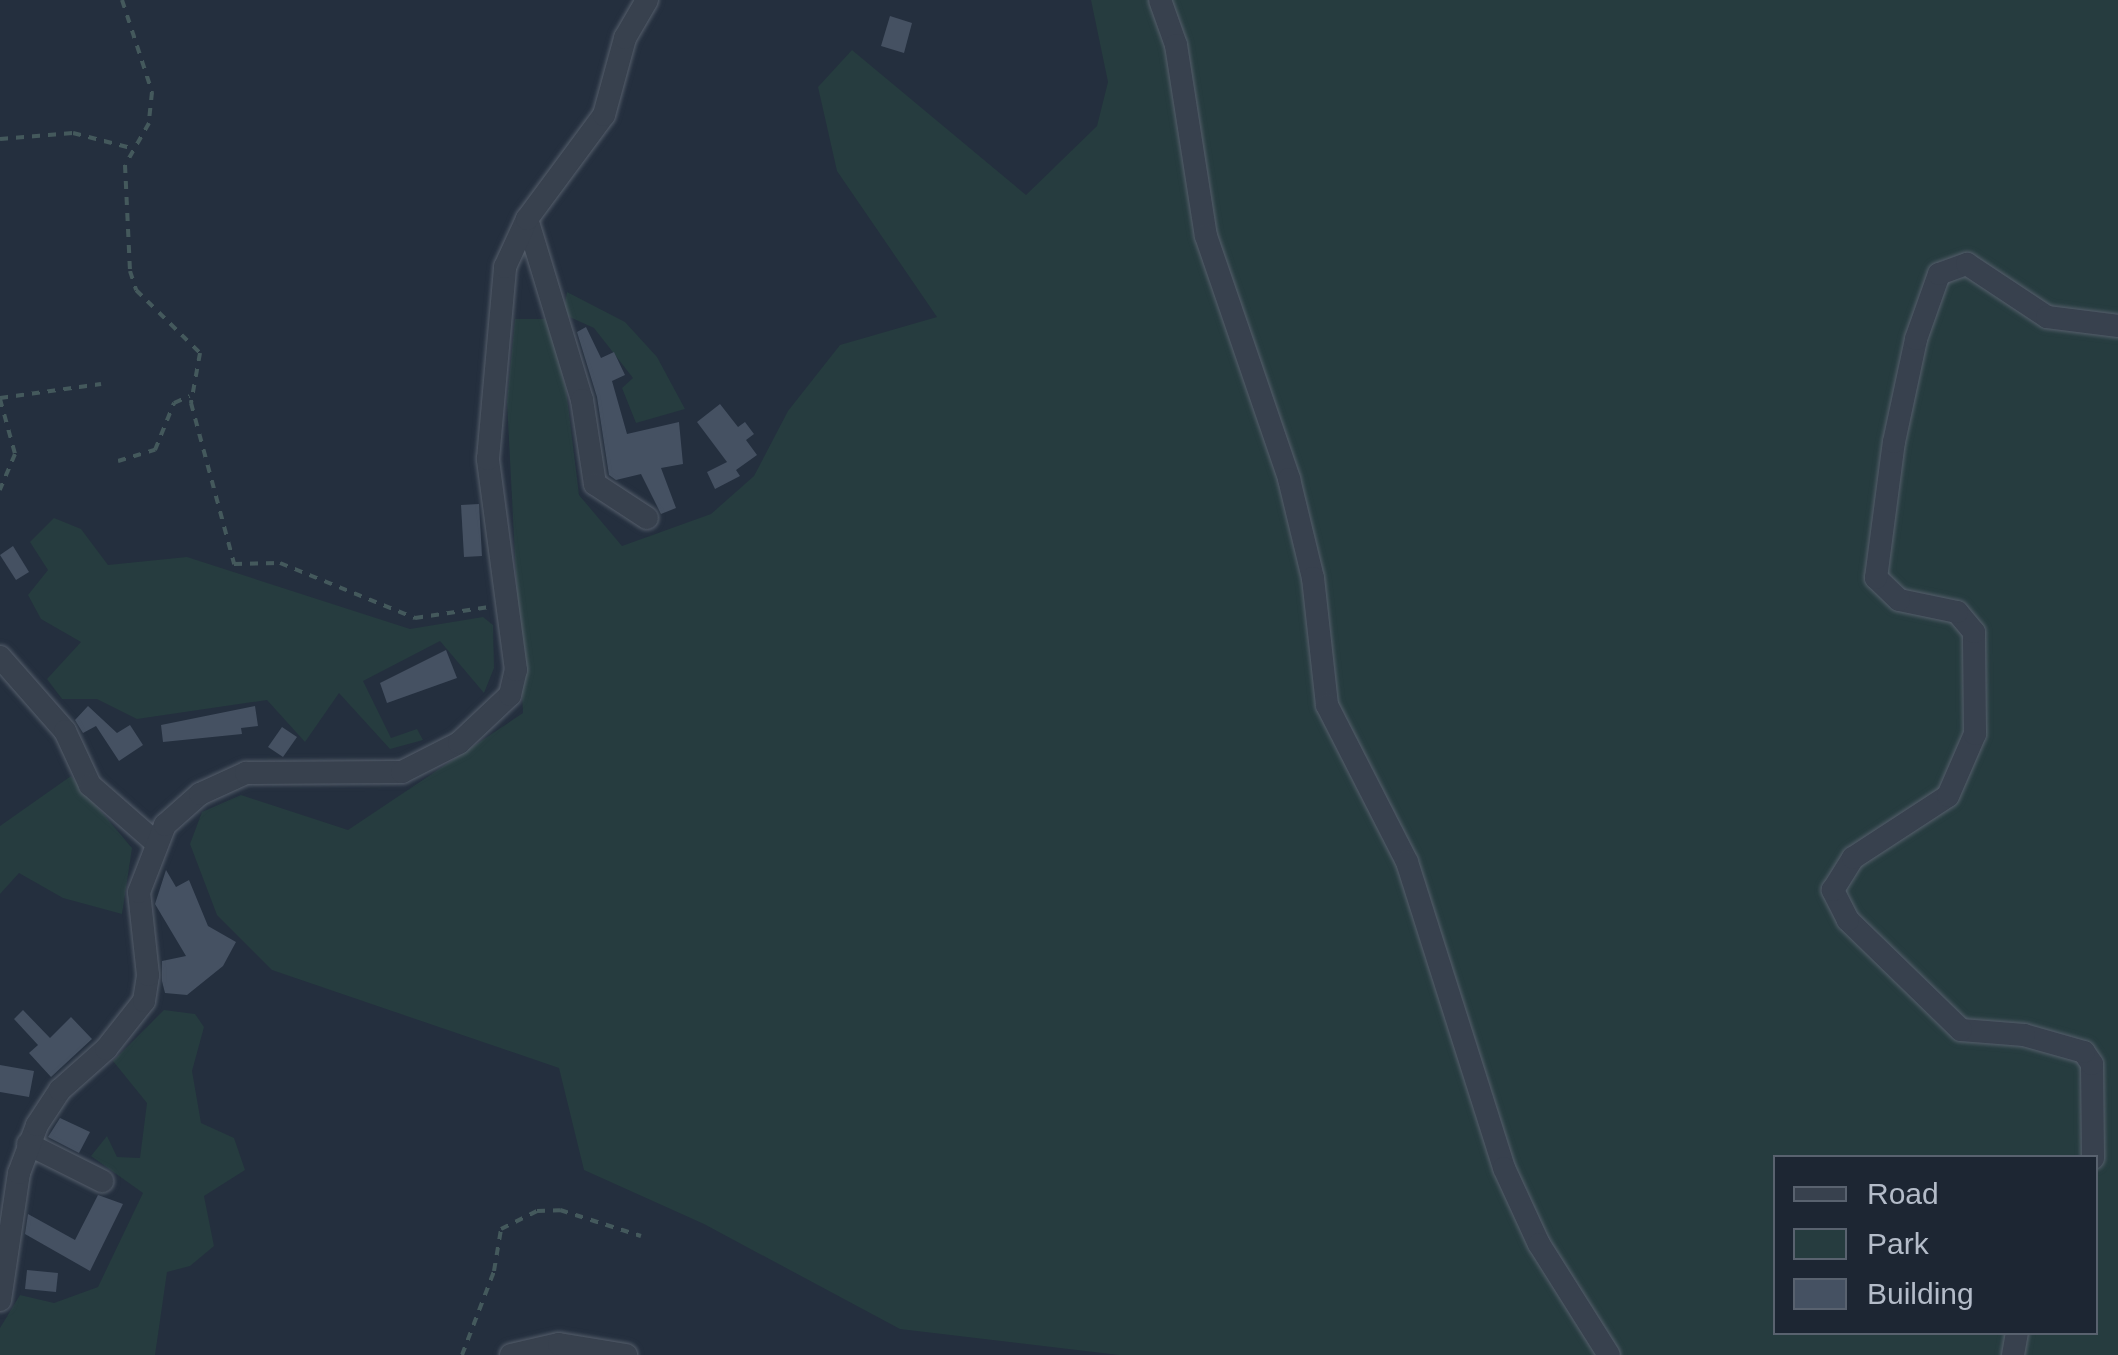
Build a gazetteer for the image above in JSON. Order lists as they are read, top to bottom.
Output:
{
  "legend": ["Road", "Park", "Building"]
}
